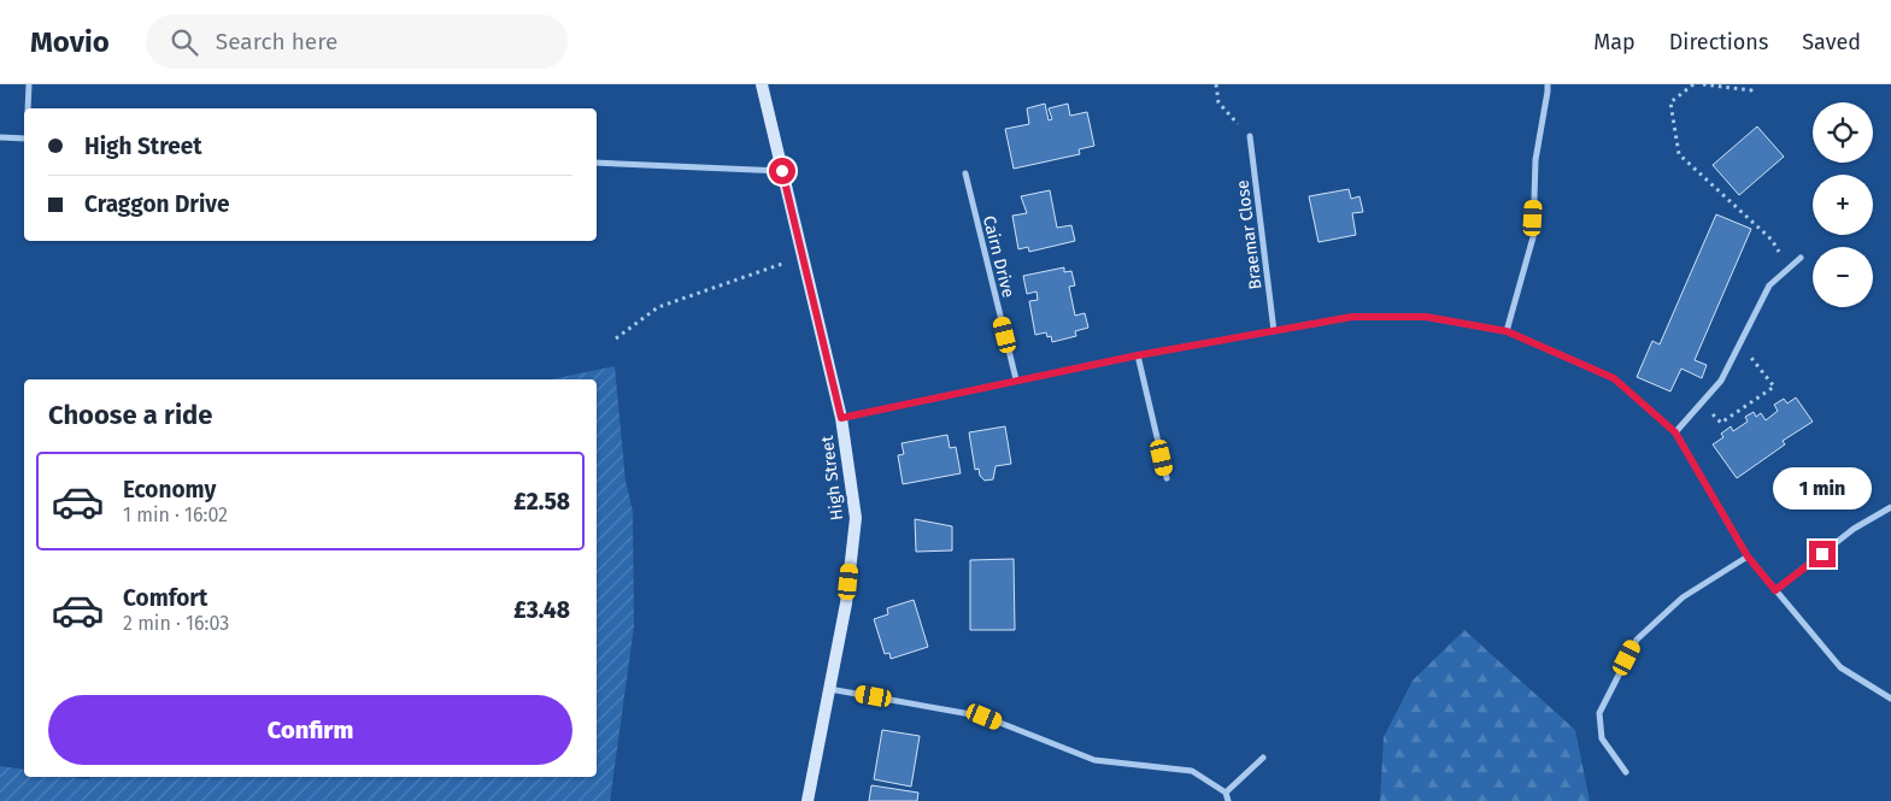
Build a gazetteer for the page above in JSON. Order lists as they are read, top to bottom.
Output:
{
  "streets": {
    "street": ["Braemar Close", "Cairn Drive", "High Street"]
  },
  "page": {
    "header": "Movio",
    "search": "Search here",
    "nav": ["Map", "Directions", "Saved"],
    "map_buttons": ["+", "−"],
    "banner": ["High Street", "Craggon Drive"],
    "heading": "Choose a ride",
    "list": [
      {
        "name": "Economy",
        "note": "1 min · 16:02",
        "value": "£2.58"
      },
      {
        "name": "Comfort",
        "note": "2 min · 16:03",
        "value": "£3.48"
      }
    ],
    "bubble": "1 min",
    "buttons": "Confirm"
  }
}
